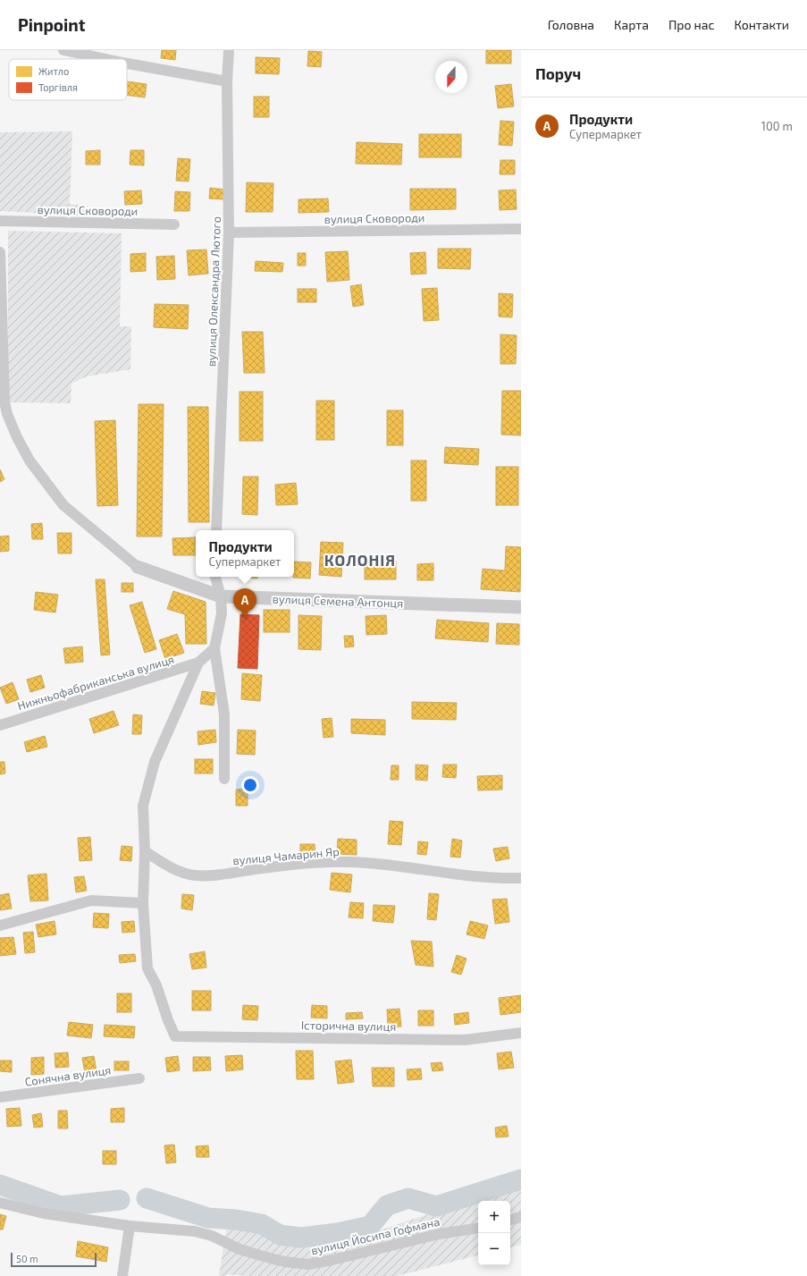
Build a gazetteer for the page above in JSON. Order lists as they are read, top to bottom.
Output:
{
  "streets": {
    "street": [
      "вулиця Сковороди",
      "вулиця Олександра Лютого",
      "вулиця Семена Антонця",
      "Нижньофабриканська вулиця",
      "вулиця Чамарин Яр",
      "Історична вулиця",
      "Сонячна вулиця",
      "вулиця Йосипа Гофмана"
    ]
  },
  "crossings": [
    ["вулиця Сковороди", "вулиця Олександра Лютого"]
  ],
  "districts": ["КОЛОНІЯ"],
  "legend": ["Житло", "Торгівля"],
  "scale_bar": "50 m",
  "north": "bottom",
  "page": {
    "header": "Pinpoint",
    "nav": [
      "Головна",
      "Карта",
      "Про нас",
      "Контакти"
    ],
    "heading": "Поруч",
    "list": [
      {
        "mark": "A",
        "name": "Продукти",
        "note": "Супермаркет",
        "value": "100 m"
      }
    ],
    "popup": ["Продукти", "Супермаркет"],
    "pins": "A",
    "map_buttons": ["+", "−"],
    "scale": "50 m"
  }
}
